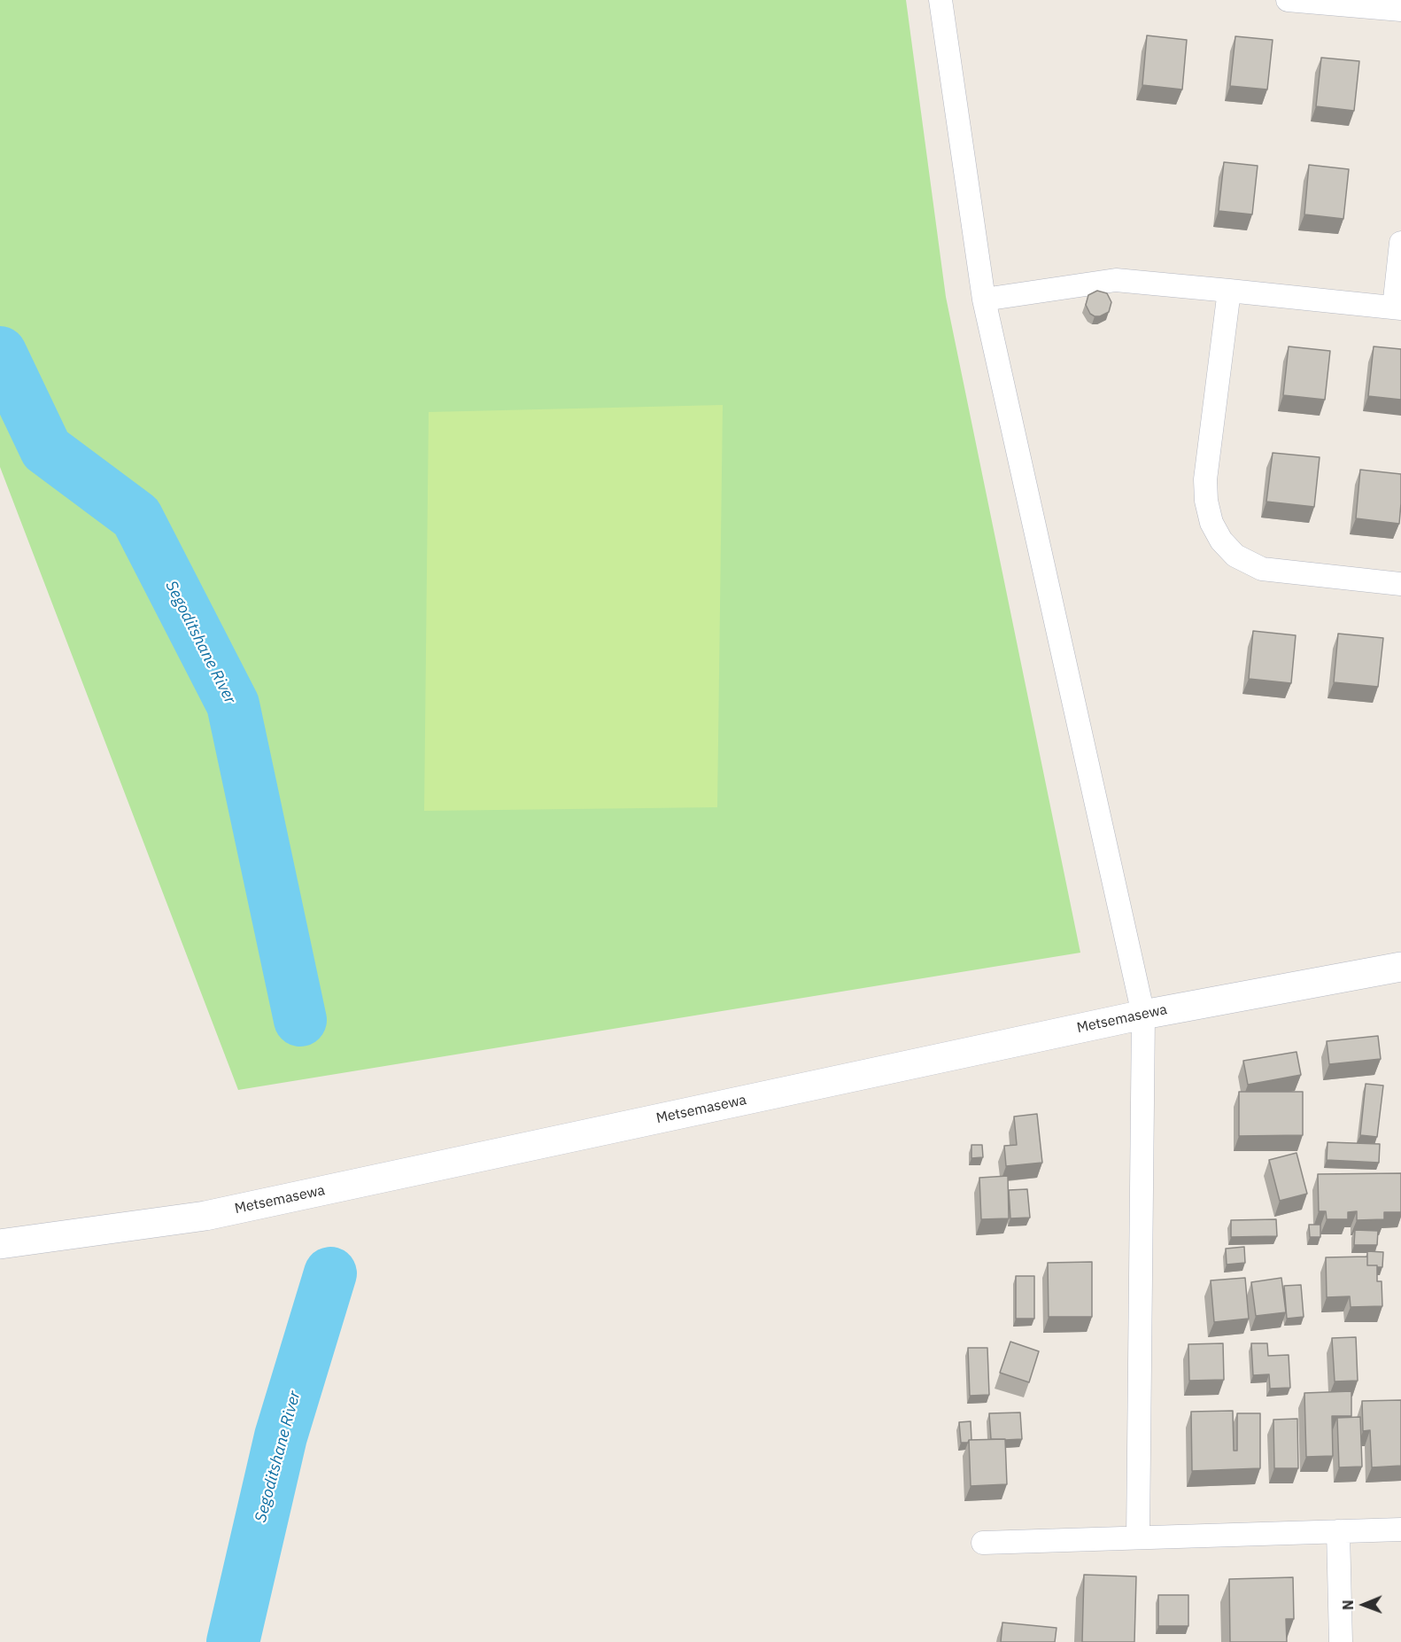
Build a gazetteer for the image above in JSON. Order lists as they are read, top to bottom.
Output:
{
  "streets": {
    "street": ["Metsemasewa"]
  },
  "water": ["Segoditshane River"],
  "north": "left"
}
